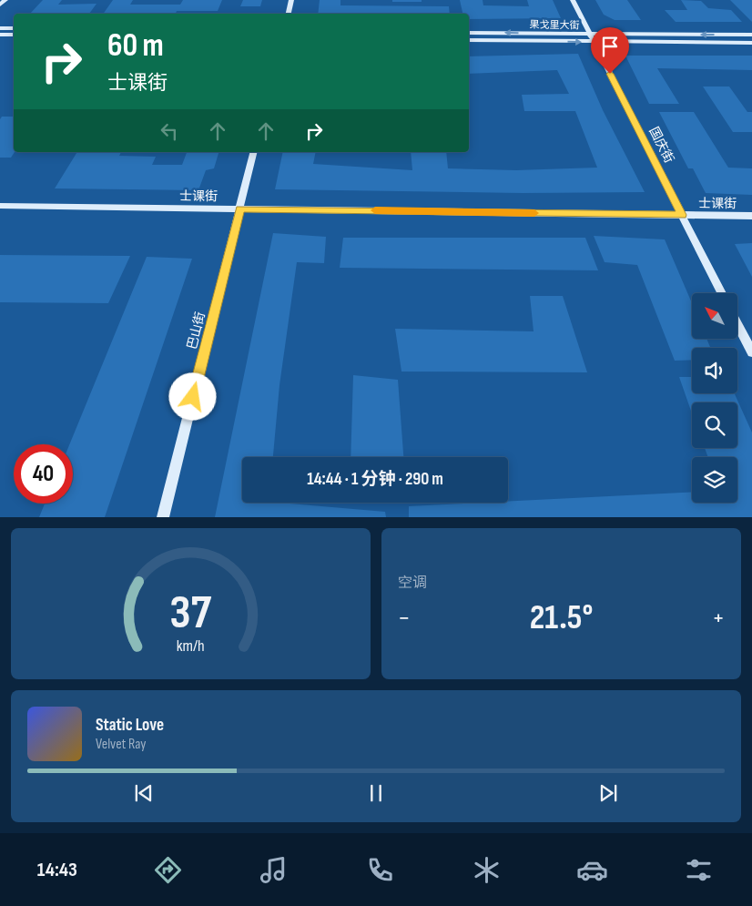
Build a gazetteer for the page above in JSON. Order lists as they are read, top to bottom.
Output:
{
  "streets": {
    "street": [
      "果戈里大街",
      "国庆街",
      "士课街",
      "巴山街"
    ]
  },
  "crossings": [
    ["果戈里大街", "国庆街"],
    ["国庆街", "士课街"],
    ["士课街", "巴山街"]
  ],
  "north": "top left",
  "page": {
    "turn": ["60 m", "士课街"],
    "limit": "40",
    "trip": "14:44 · 1 分钟 · 290 m",
    "tile": "空调",
    "heat": ["−", "21.5°", "+"],
    "song": ["Static Love", "Velvet Ray"],
    "tabs": "14:43",
    "gauge": ["37", "km/h"]
  }
}
